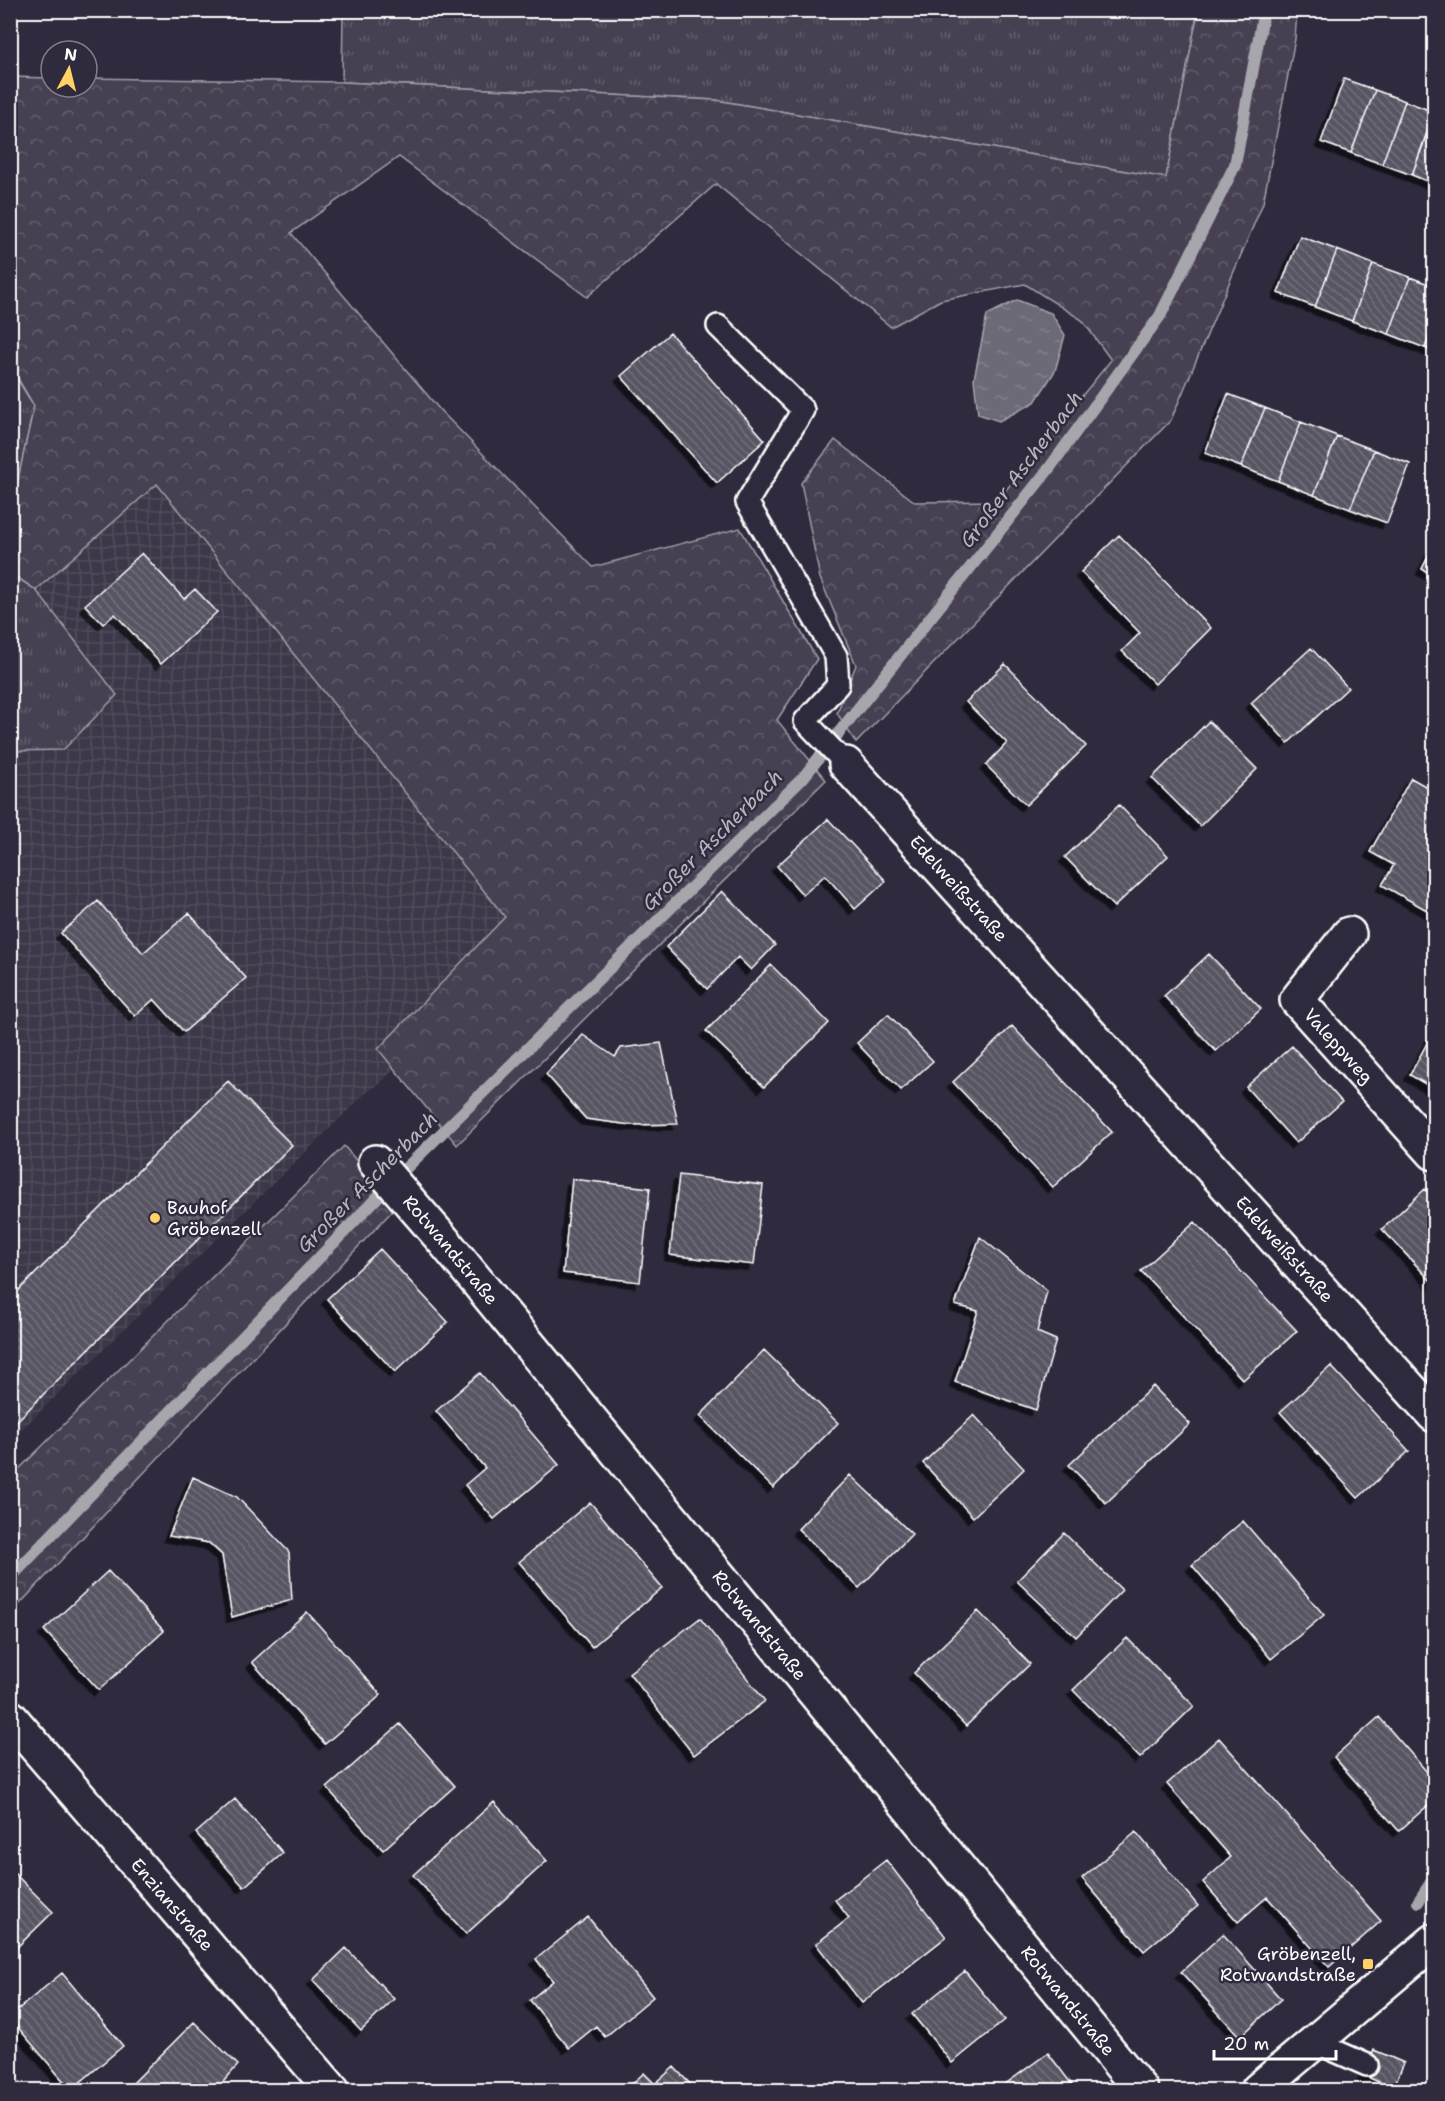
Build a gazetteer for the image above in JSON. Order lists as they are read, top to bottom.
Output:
{
  "streets": {
    "street": [
      "Edelweißstraße",
      "Valeppweg",
      "Rotwandstraße",
      "Enzianstraße"
    ]
  },
  "water": ["Großer Ascherbach"],
  "places": {
    "other": ["Bauhof Gröbenzell"],
    "transit": ["Gröbenzell, Rotwandstraße"]
  },
  "scale_bar": "20 m",
  "north": "top"
}
